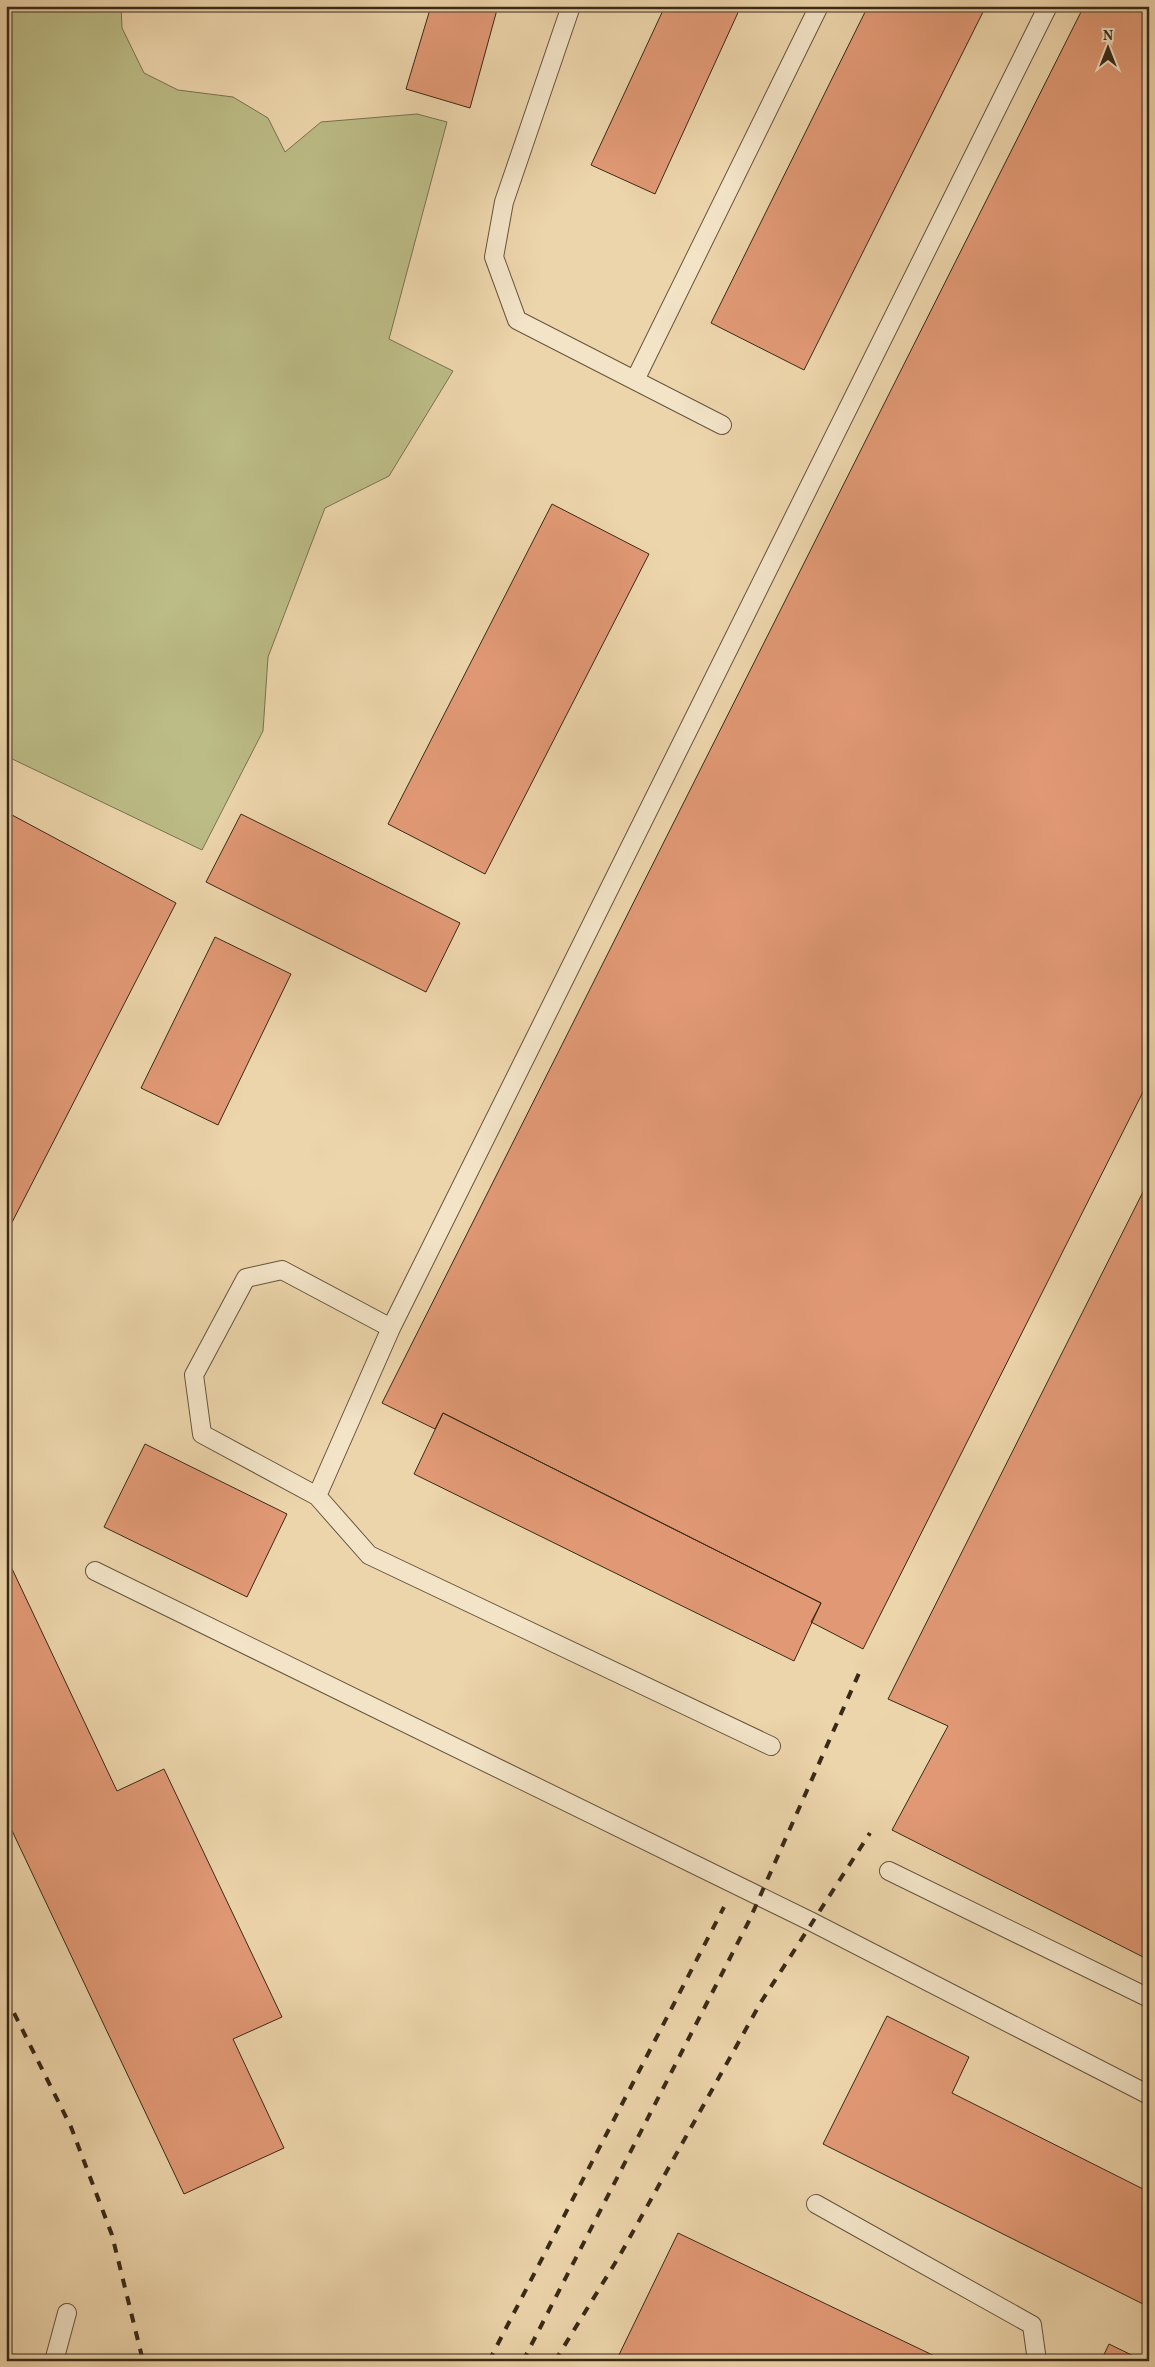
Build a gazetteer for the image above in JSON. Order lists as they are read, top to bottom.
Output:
{
  "north": "top"
}
